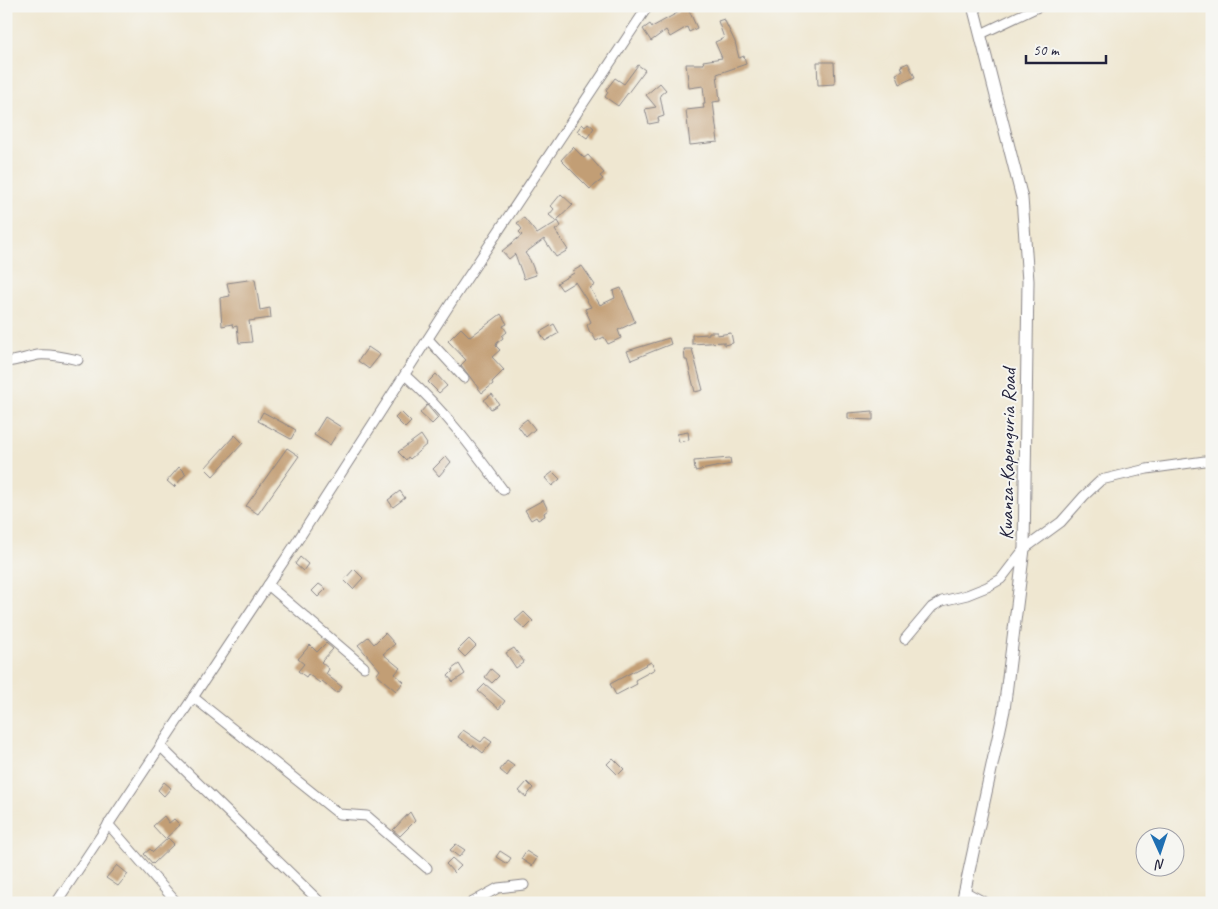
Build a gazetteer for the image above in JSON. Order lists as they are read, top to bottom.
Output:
{
  "streets": {
    "street": ["Kwanza-Kapenguria Road"]
  },
  "scale_bar": "50 m",
  "north": "bottom"
}
